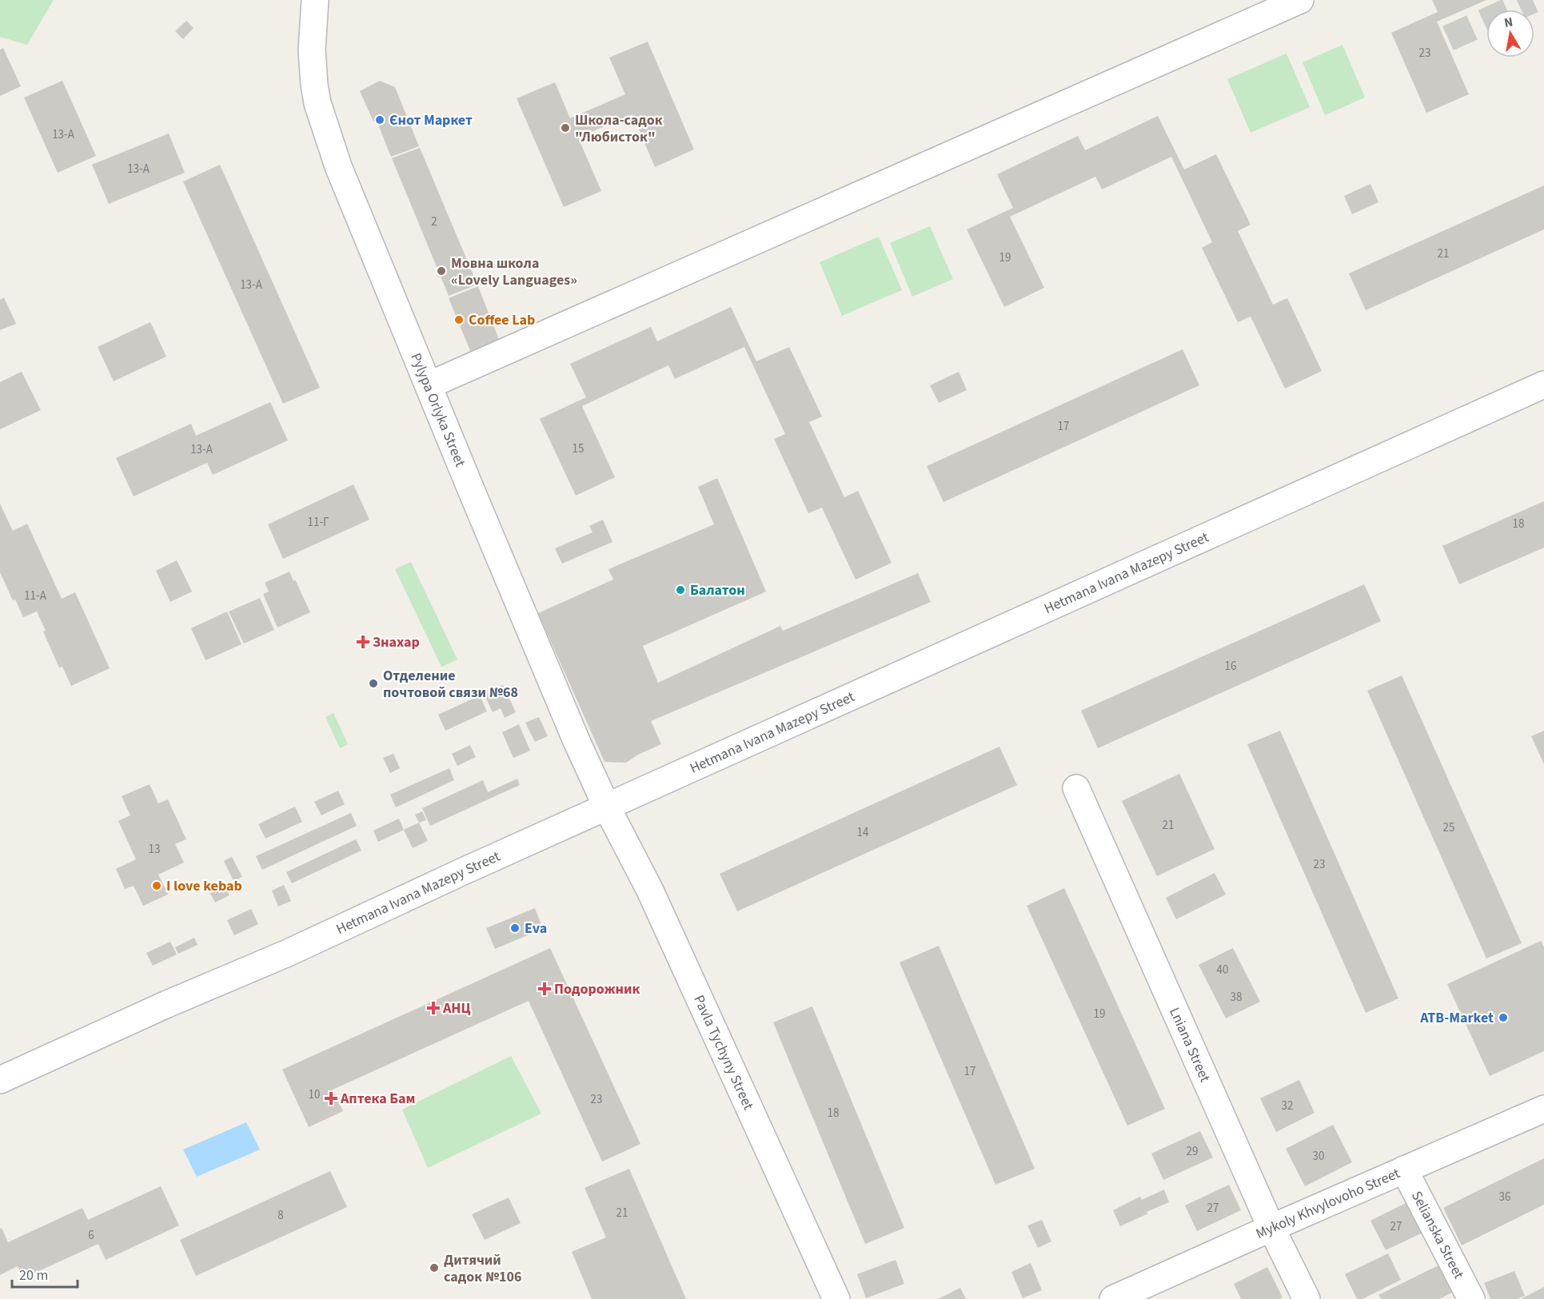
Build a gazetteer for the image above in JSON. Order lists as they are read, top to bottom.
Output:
{
  "streets": {
    "street": [
      "Pylypa Orlyka Street",
      "Hetmana Ivana Mazepy Street",
      "Lniana Street",
      "Pavla Tychyny Street",
      "Mykoly Khvylovoho Street",
      "Selianska Street"
    ]
  },
  "crossings": [
    ["Pylypa Orlyka Street", "Hetmana Ivana Mazepy Street"],
    ["Pylypa Orlyka Street", "Pavla Tychyny Street"],
    ["Hetmana Ivana Mazepy Street", "Pavla Tychyny Street"],
    ["Lniana Street", "Mykoly Khvylovoho Street"],
    ["Mykoly Khvylovoho Street", "Selianska Street"]
  ],
  "places": {
    "other": [
      "Єнот Маркет",
      "Школа-садок \"Любисток\"",
      "Мовна школа «Lovely Languages»",
      "Coffee Lab",
      "Балатон",
      "Отделение почтовой связи №68",
      "I love kebab",
      "Eva",
      "ATB-Market",
      "Дитячий садок №106"
    ],
    "health": [
      "Знахар",
      "Подорожник",
      "АНЦ",
      "Аптека Бам"
    ]
  },
  "house_numbers": [
    "23",
    "13-А",
    "13-А",
    "2",
    "21",
    "19",
    "13-А",
    "17",
    "15",
    "13-А",
    "11-Г",
    "18",
    "11-А",
    "16",
    "21",
    "25",
    "14",
    "13",
    "23",
    "40",
    "38",
    "19",
    "17",
    "10",
    "23",
    "32",
    "18",
    "29",
    "30",
    "36",
    "27",
    "21",
    "8",
    "27",
    "6"
  ],
  "scale_bar": "20 m",
  "north": "top"
}
